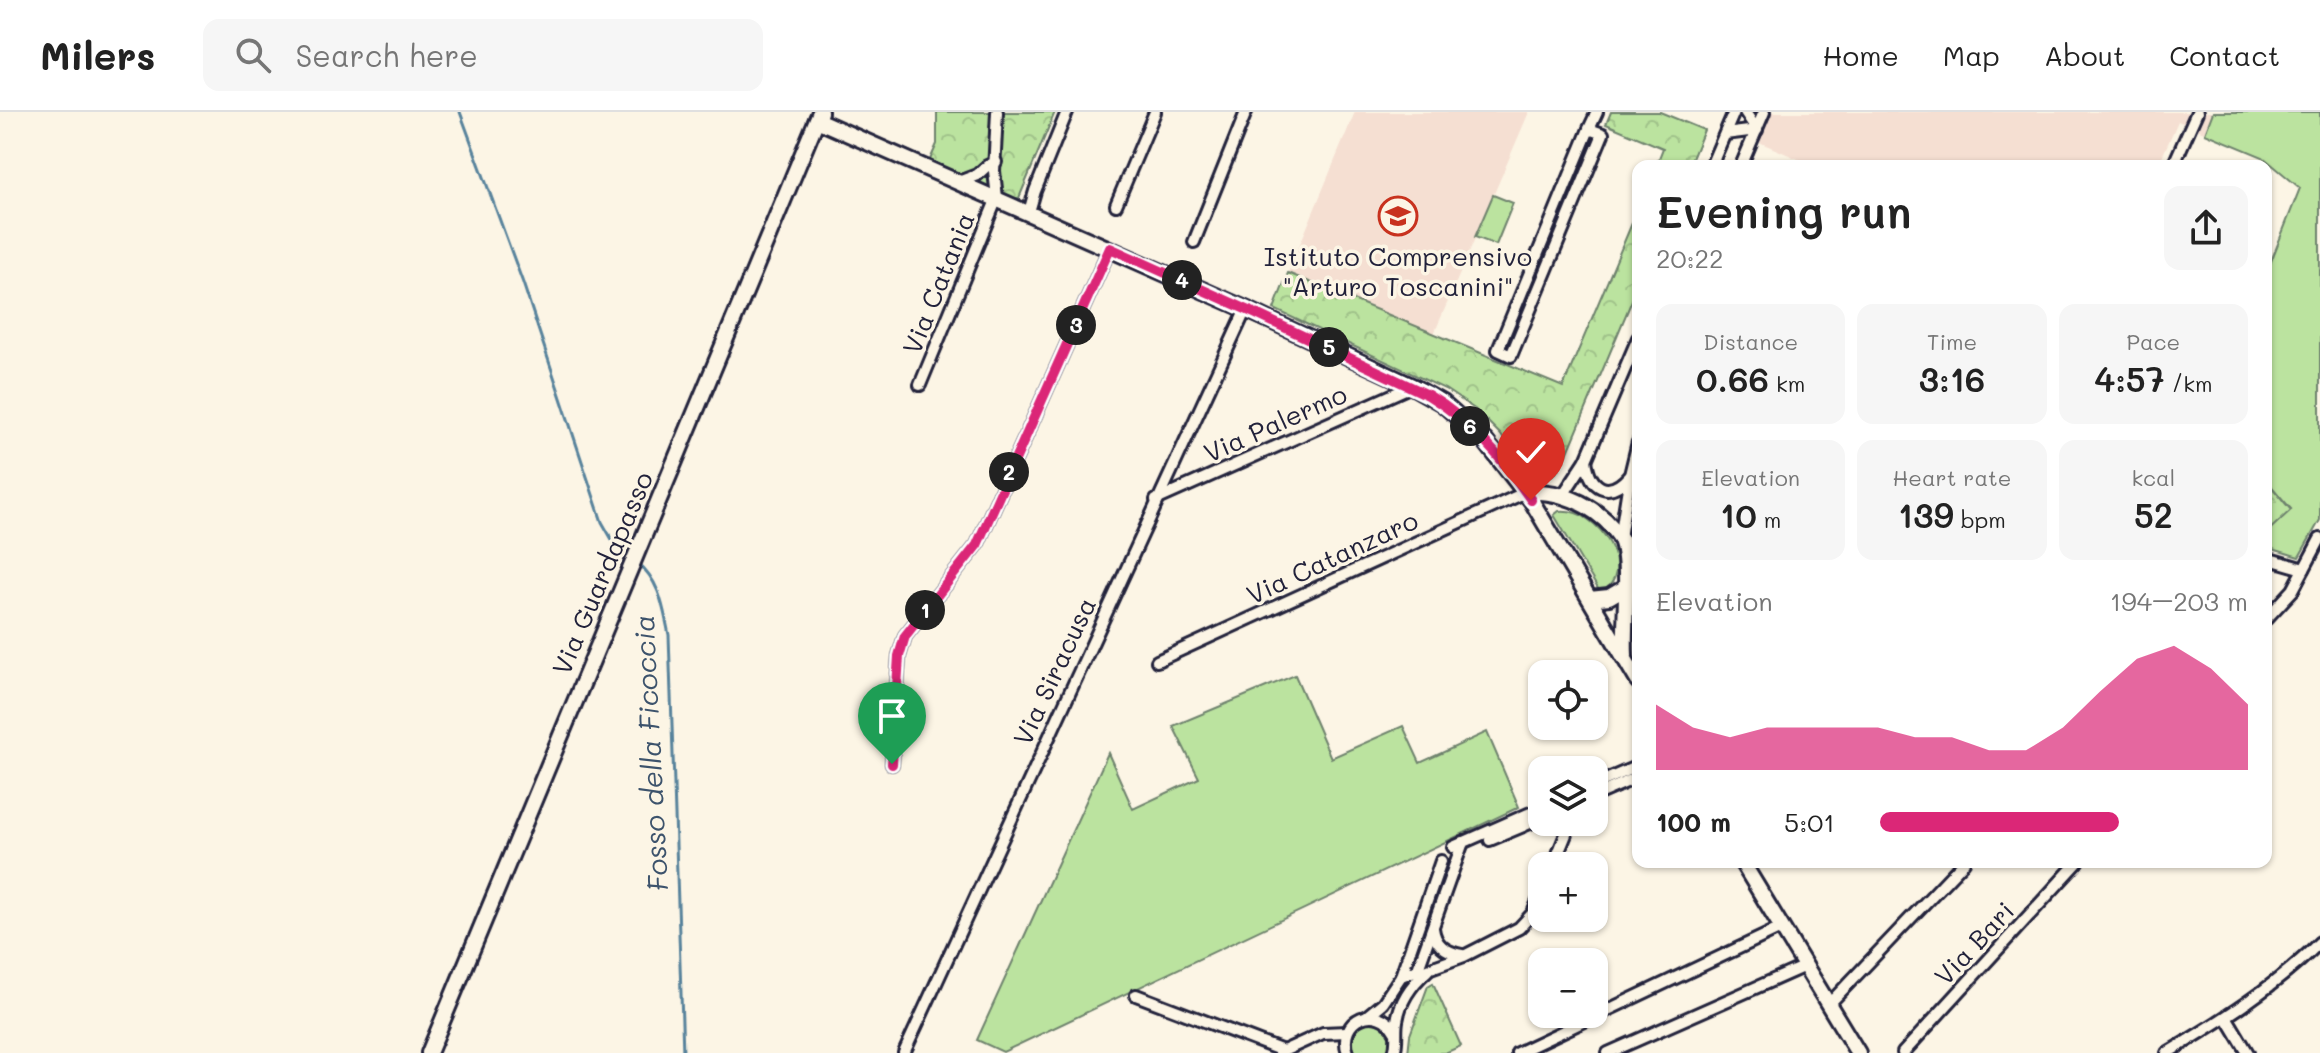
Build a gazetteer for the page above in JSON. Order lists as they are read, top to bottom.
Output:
{
  "streets": {
    "street": [
      "Via Catania",
      "Via Palermo",
      "Via Catanzaro",
      "Via Guardapasso",
      "Via Siracusa",
      "Via Bari"
    ]
  },
  "crossings": [
    ["Via Palermo", "Via Siracusa"]
  ],
  "water": ["Fosso della Ficoccia"],
  "places": {
    "school or university": ["Istituto Comprensivo \"Arturo Toscanini\""]
  },
  "page": {
    "header": "Milers",
    "search": "Search here",
    "nav": [
      "Home",
      "Map",
      "About",
      "Contact"
    ],
    "heading": ["Evening run", "20:22"],
    "pins": [
      "4",
      "3",
      "5",
      "6",
      "2",
      "1"
    ],
    "stats": [
      ["Distance", "0.66 km"],
      ["Time", "3:16"],
      ["Pace", "4:57 /km"],
      ["Elevation", "10 m"],
      ["Heart rate", "139 bpm"],
      ["kcal", "52"]
    ],
    "chart": ["Elevation", "194–203 m"],
    "map_buttons": ["+", "−"],
    "list": [
      {
        "name": "100 m",
        "note": "5:01"
      }
    ]
  }
}
